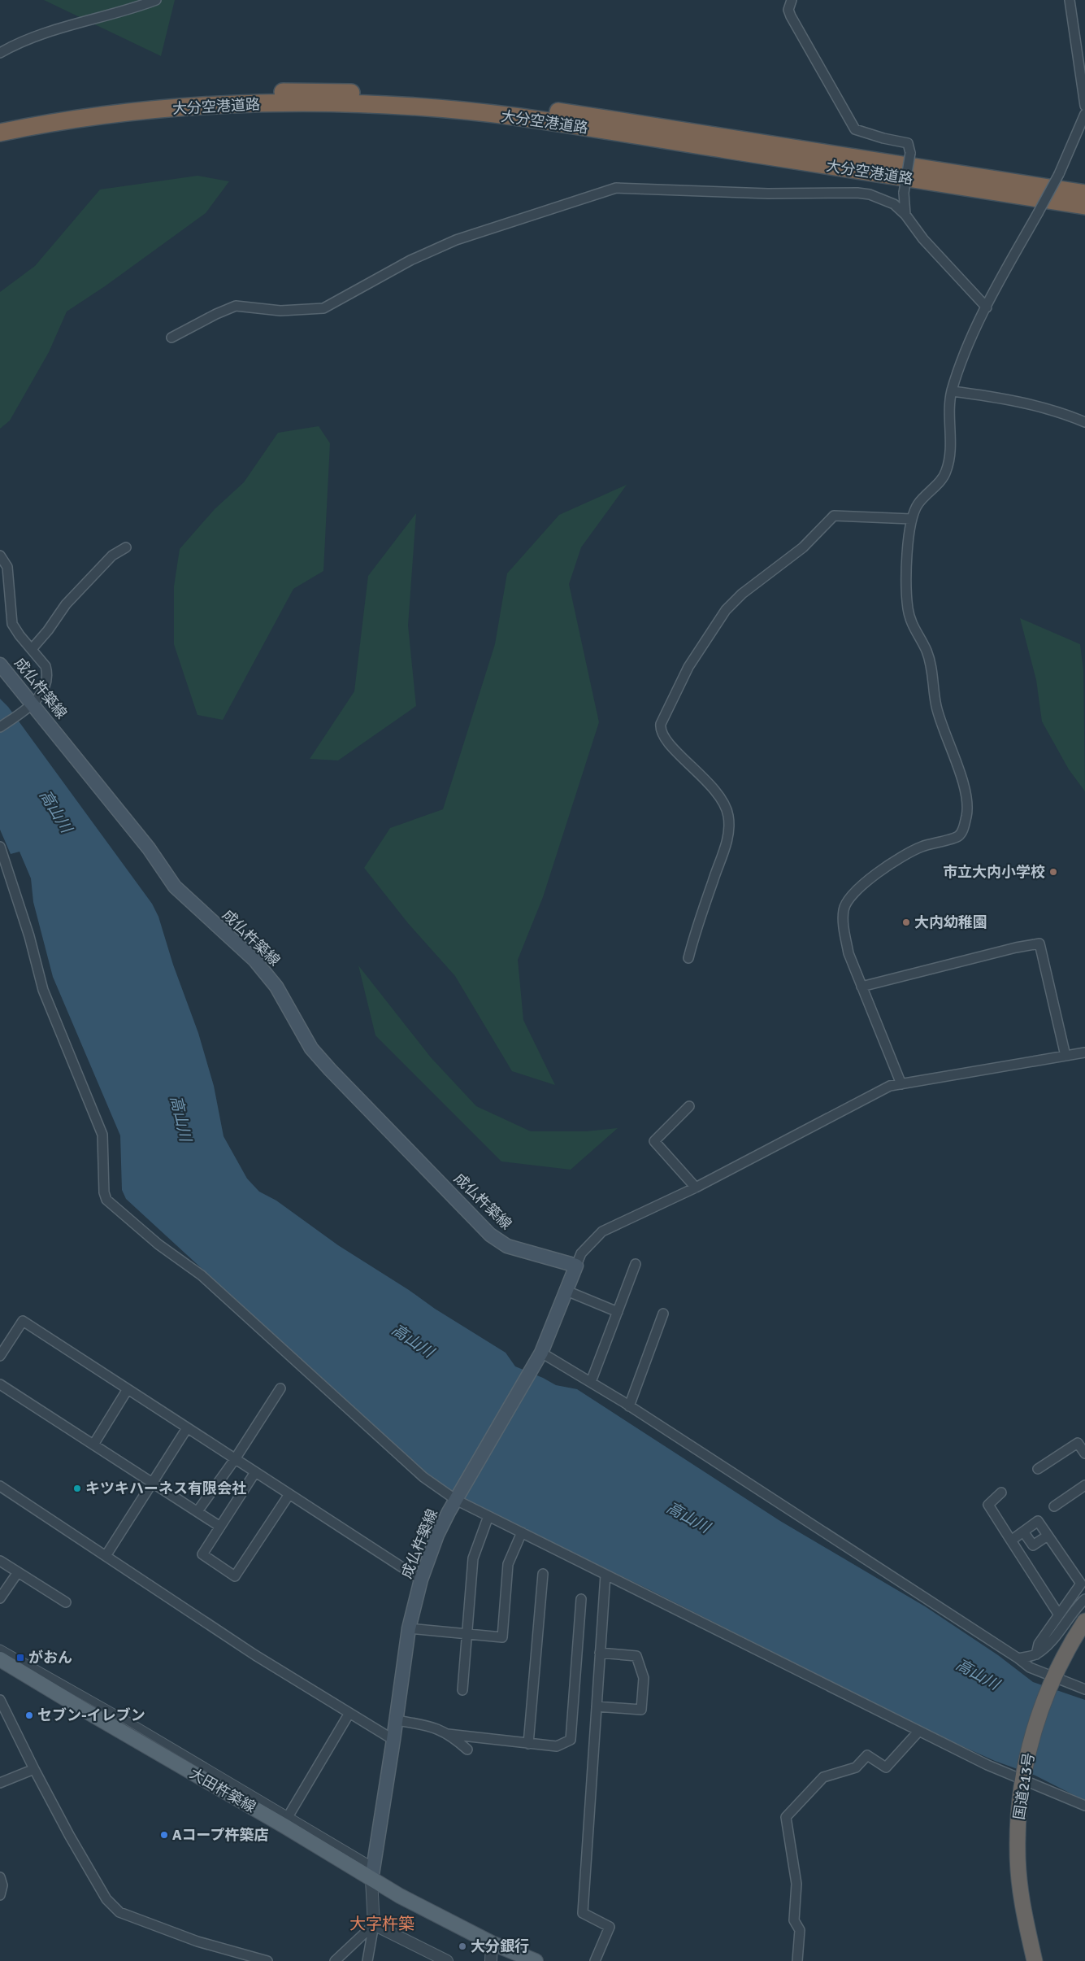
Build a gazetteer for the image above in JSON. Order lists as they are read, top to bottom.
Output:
{
  "streets": {
    "highway": ["大分空港道路", "国道213号"],
    "main road": ["成仏杵築線", "大田杵築線"]
  },
  "crossings": [
    ["成仏杵築線", "大田杵築線"]
  ],
  "districts": ["大字杵築"],
  "water": ["高山川"],
  "places": {
    "other": [
      "市立大内小学校",
      "大内幼稚園",
      "キツキハーネス有限会社",
      "セブン-イレブン",
      "Aコープ杵築店",
      "大分銀行"
    ],
    "transit": ["がおん"]
  }
}
